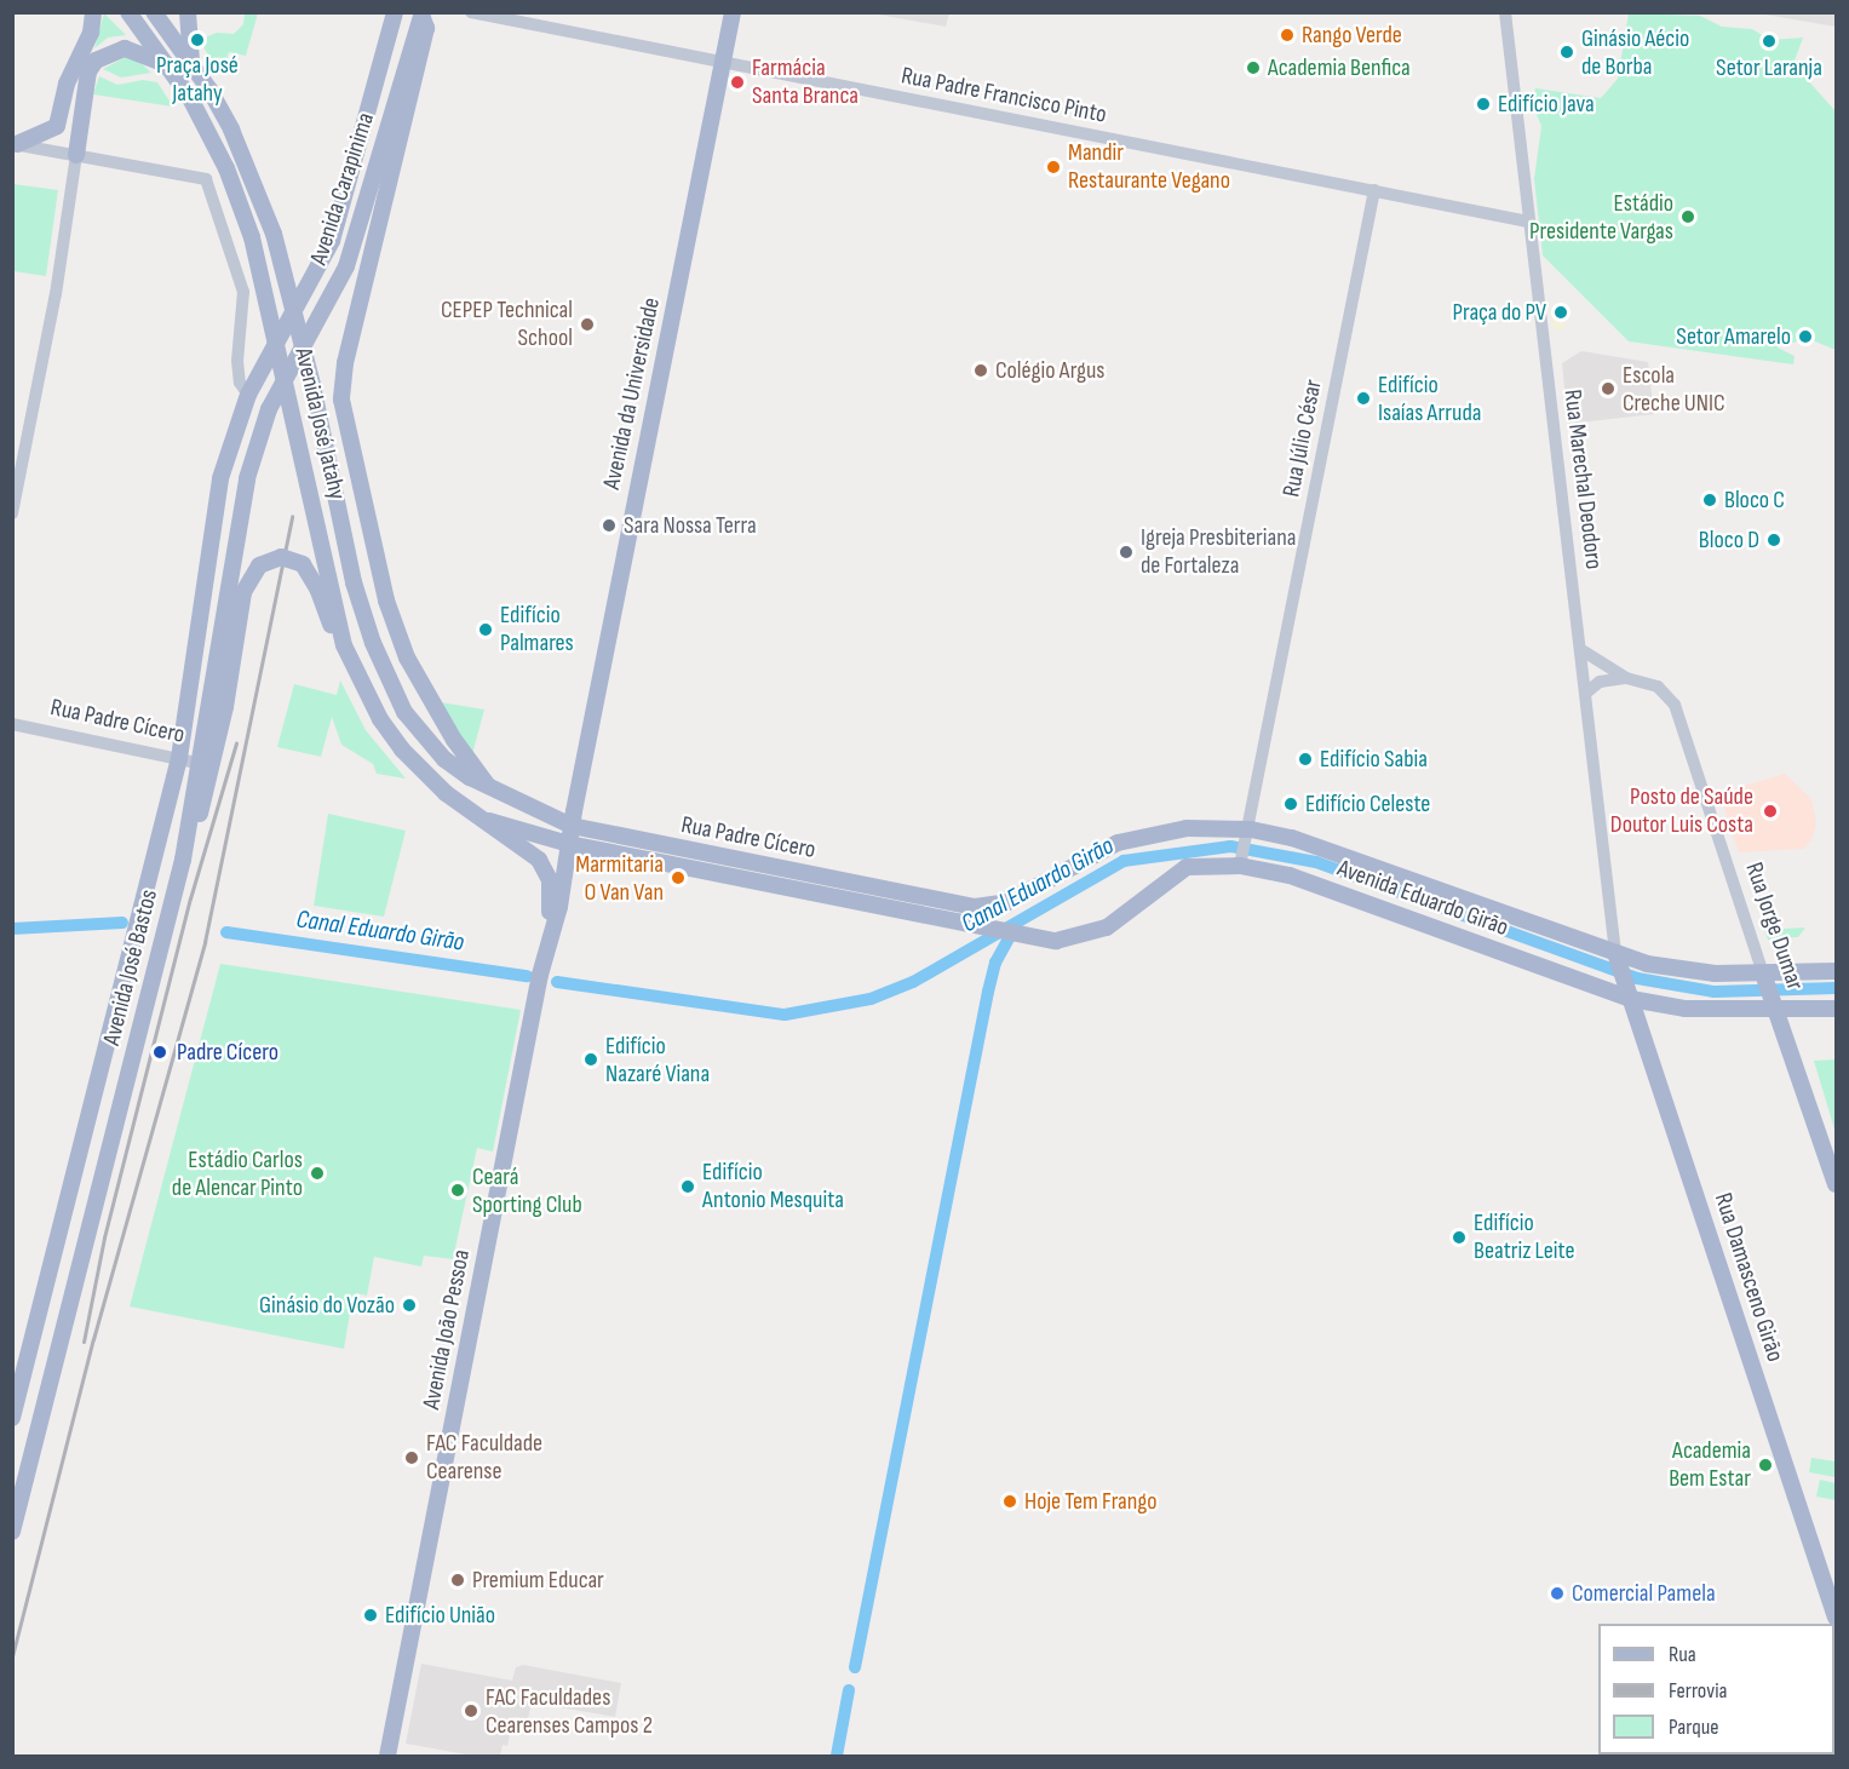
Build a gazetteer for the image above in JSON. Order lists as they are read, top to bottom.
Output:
{
  "streets": {
    "main road": [
      "Avenida Carapinima",
      "Avenida da Universidade",
      "Avenida José Jatahy",
      "Rua Padre Cícero",
      "Avenida Eduardo Girão",
      "Rua Jorge Dumar",
      "Avenida José Bastos",
      "Rua Damasceno Girão",
      "Avenida João Pessoa"
    ],
    "street": ["Rua Padre Francisco Pinto", "Rua Júlio César", "Rua Marechal Deodoro"]
  },
  "crossings": [
    ["Rua Padre Francisco Pinto", "Avenida da Universidade"],
    ["Rua Padre Francisco Pinto", "Rua Júlio César"],
    ["Rua Padre Francisco Pinto", "Rua Marechal Deodoro"],
    ["Avenida Carapinima", "Avenida José Bastos"],
    ["Avenida da Universidade", "Rua Padre Cícero"],
    ["Avenida da Universidade", "Avenida João Pessoa"],
    ["Avenida José Jatahy", "Rua Padre Cícero"],
    ["Avenida José Jatahy", "Avenida João Pessoa"],
    ["Rua Júlio César", "Avenida Eduardo Girão"],
    ["Rua Marechal Deodoro", "Avenida Eduardo Girão"],
    ["Rua Marechal Deodoro", "Rua Jorge Dumar"],
    ["Rua Marechal Deodoro", "Rua Damasceno Girão"],
    ["Rua Padre Cícero", "Avenida Eduardo Girão"],
    ["Rua Padre Cícero", "Avenida José Bastos"],
    ["Rua Padre Cícero", "Avenida João Pessoa"],
    ["Avenida Eduardo Girão", "Rua Jorge Dumar"],
    ["Avenida Eduardo Girão", "Rua Damasceno Girão"]
  ],
  "water": ["Canal Eduardo Girão"],
  "places": [
    "Rango Verde",
    "Praça José Jatahy",
    "Setor Laranja",
    "Ginásio Aécio de Borba",
    "Academia Benfica",
    "Farmácia Santa Branca",
    "Edifício Java",
    "Mandir Restaurante Vegano",
    "Estádio Presidente Vargas",
    "Praça do PV",
    "CEPEP Technical School",
    "Setor Amarelo",
    "Colégio Argus",
    "Escola Creche UNIC",
    "Edifício Isaías Arruda",
    "Bloco C",
    "Sara Nossa Terra",
    "Bloco D",
    "Igreja Presbiteriana de Fortaleza",
    "Edifício Palmares",
    "Edifício Sabia",
    "Edifício Celeste",
    "Posto de Saúde Doutor Luis Costa",
    "Marmitaria O Van Van",
    "Padre Cícero",
    "Edifício Nazaré Viana",
    "Estádio Carlos de Alencar Pinto",
    "Edifício Antonio Mesquita",
    "Ceará Sporting Club",
    "Edifício Beatriz Leite",
    "Ginásio do Vozão",
    "FAC Faculdade Cearense",
    "Academia Bem Estar",
    "Hoje Tem Frango",
    "Premium Educar",
    "Comercial Pamela",
    "Edifício União",
    "FAC Faculdades Cearenses Campos 2"
  ],
  "legend": ["Rua", "Ferrovia", "Parque"]
}
